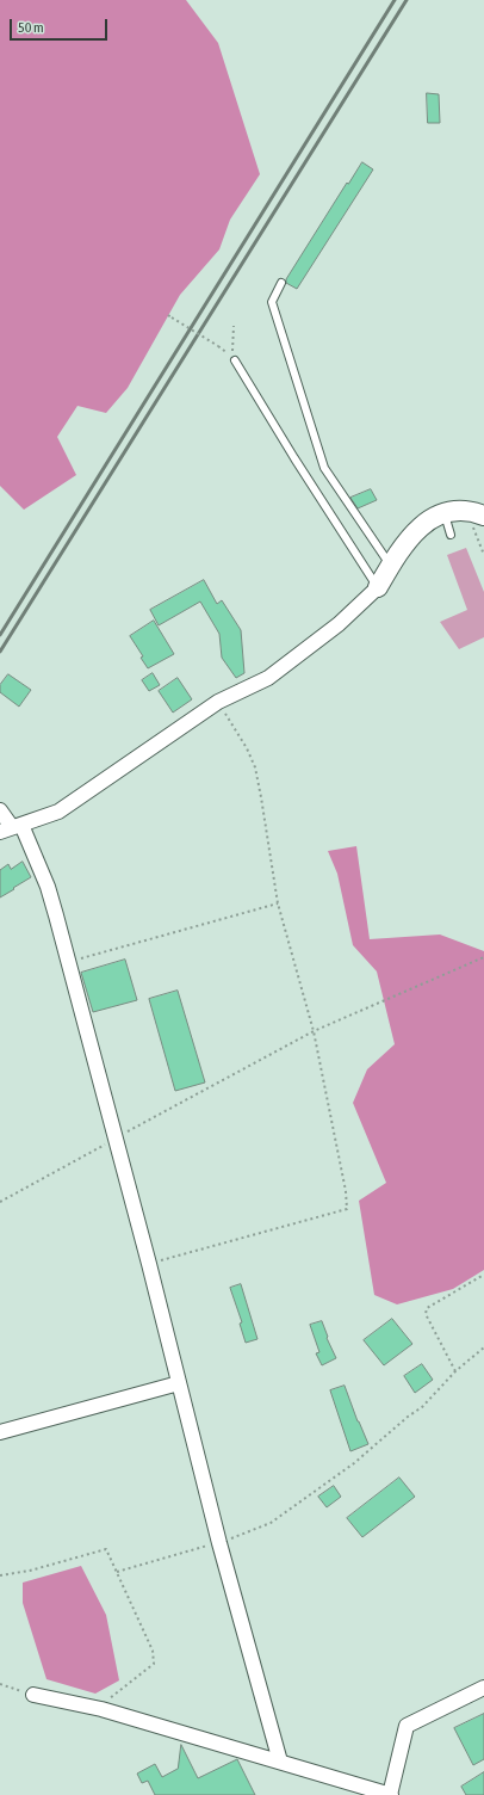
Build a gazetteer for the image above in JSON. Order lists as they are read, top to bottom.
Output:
{
  "scale_bar": "50 m"
}
